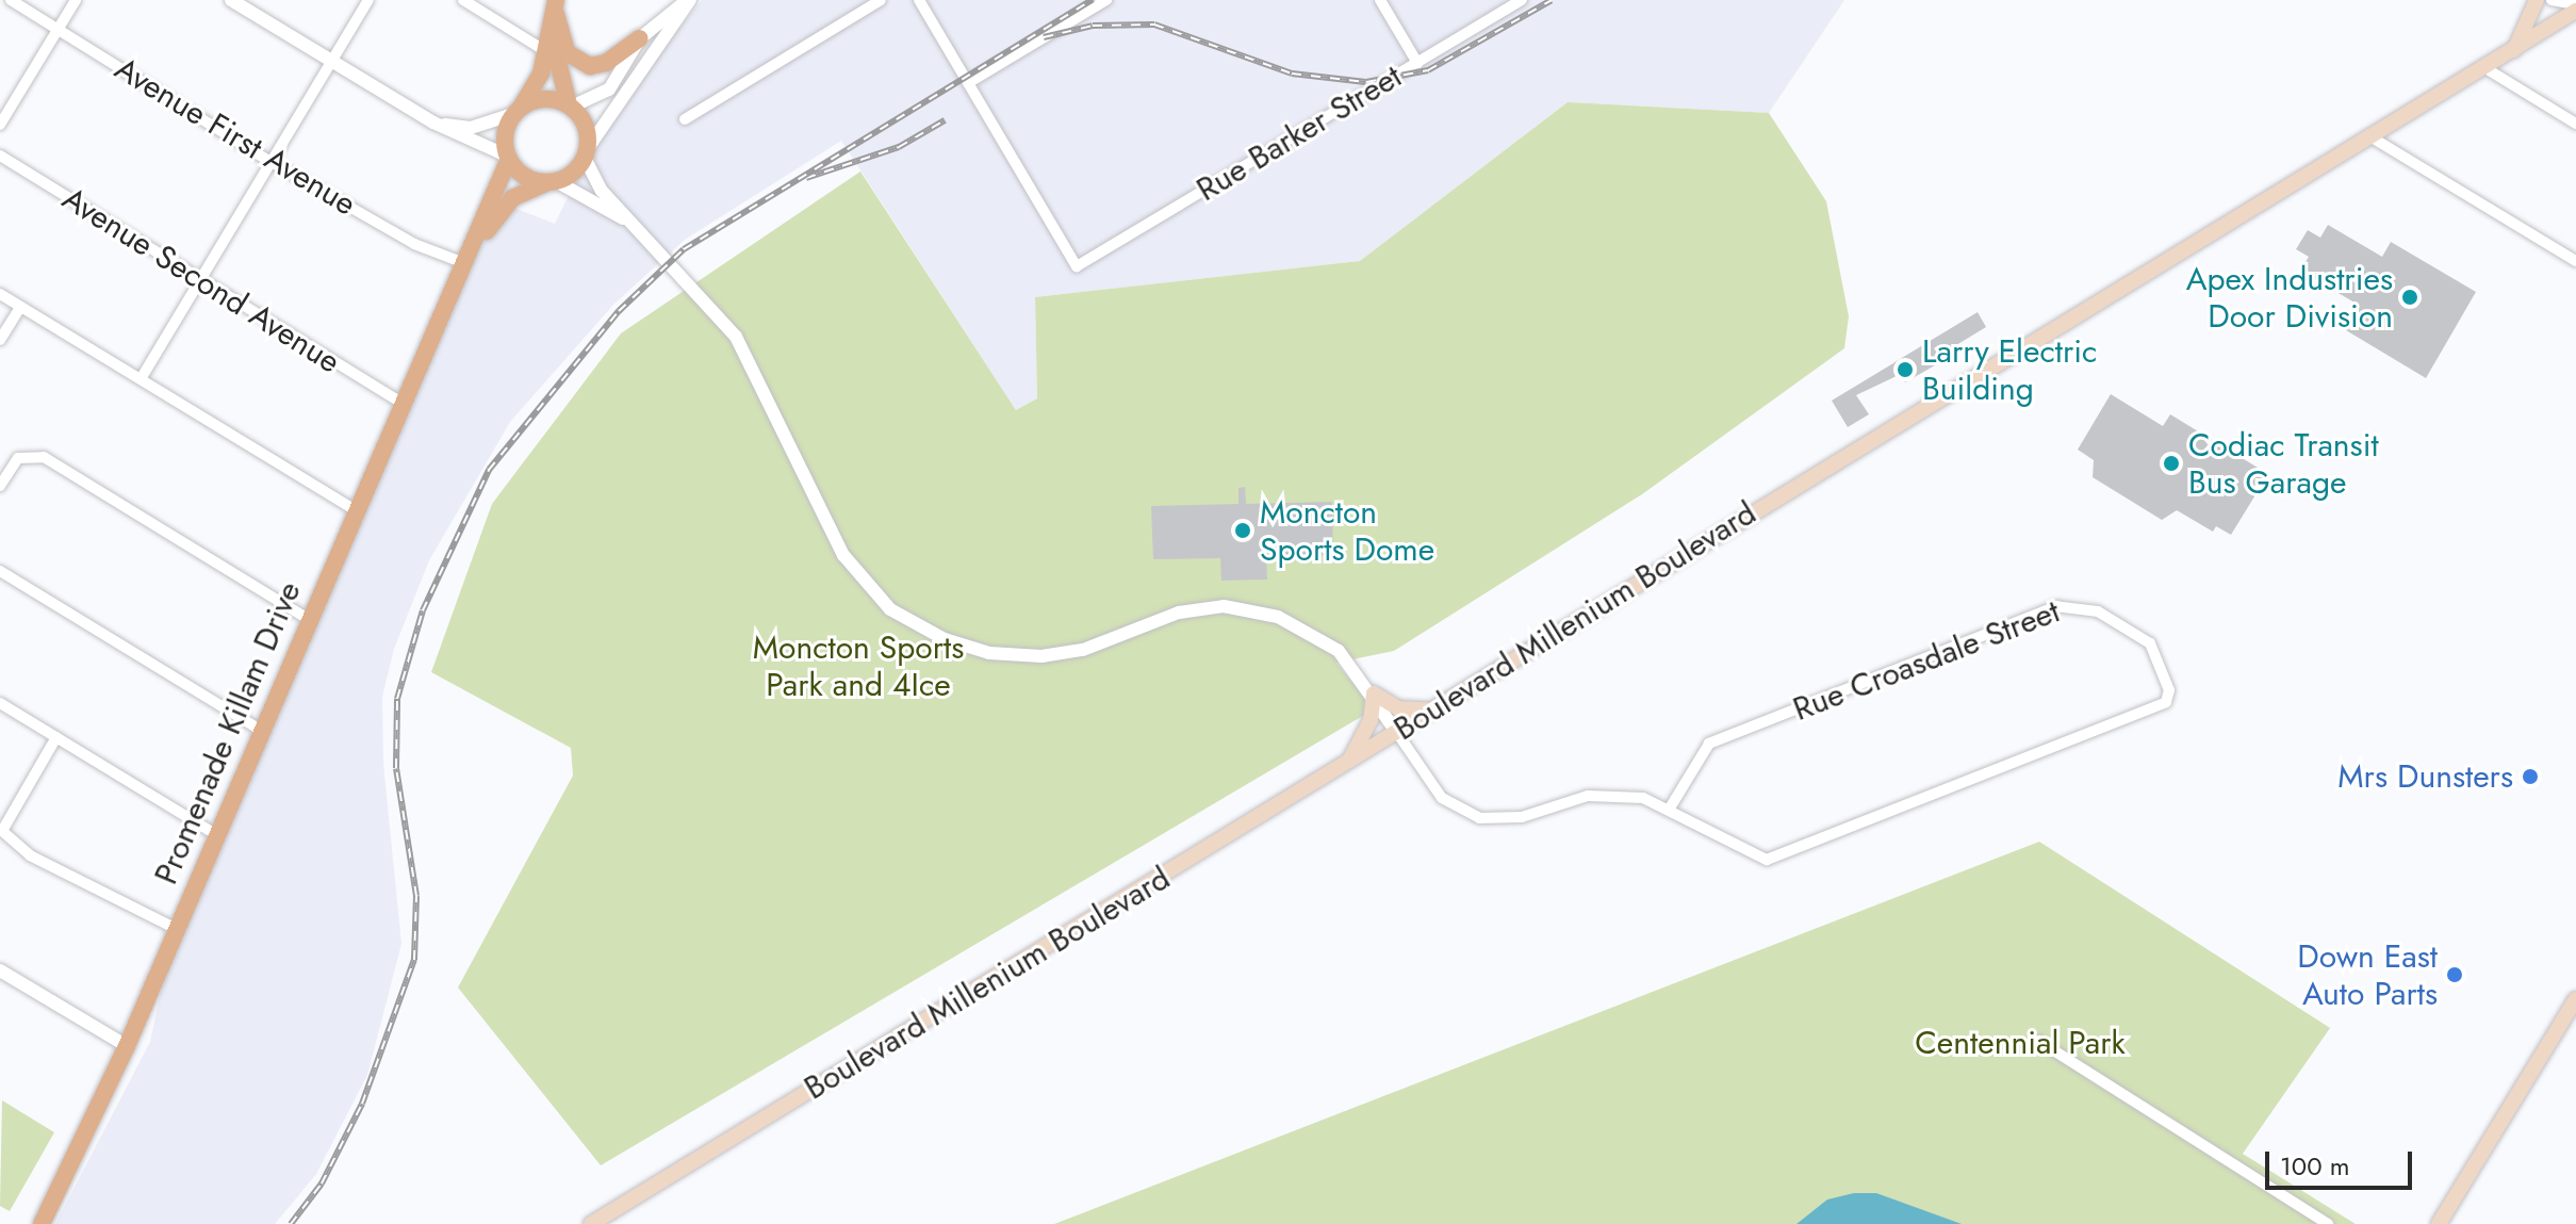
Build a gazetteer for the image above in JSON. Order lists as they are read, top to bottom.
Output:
{
  "streets": {
    "main road": ["Boulevard Millenium Boulevard", "Promenade Killam Drive"],
    "street": [
      "Rue Barker Street",
      "Avenue First Avenue",
      "Avenue Second Avenue",
      "Rue Croasdale Street"
    ]
  },
  "crossings": [
    ["Avenue First Avenue", "Promenade Killam Drive"],
    ["Avenue Second Avenue", "Promenade Killam Drive"]
  ],
  "parks": ["Moncton Sports Park and 4Ice", "Centennial Park"],
  "places": [
    "Apex Industries Door Division",
    "Larry Electric Building",
    "Codiac Transit Bus Garage",
    "Moncton Sports Dome",
    "Mrs Dunsters",
    "Down East Auto Parts"
  ],
  "scale_bar": "100 m"
}
